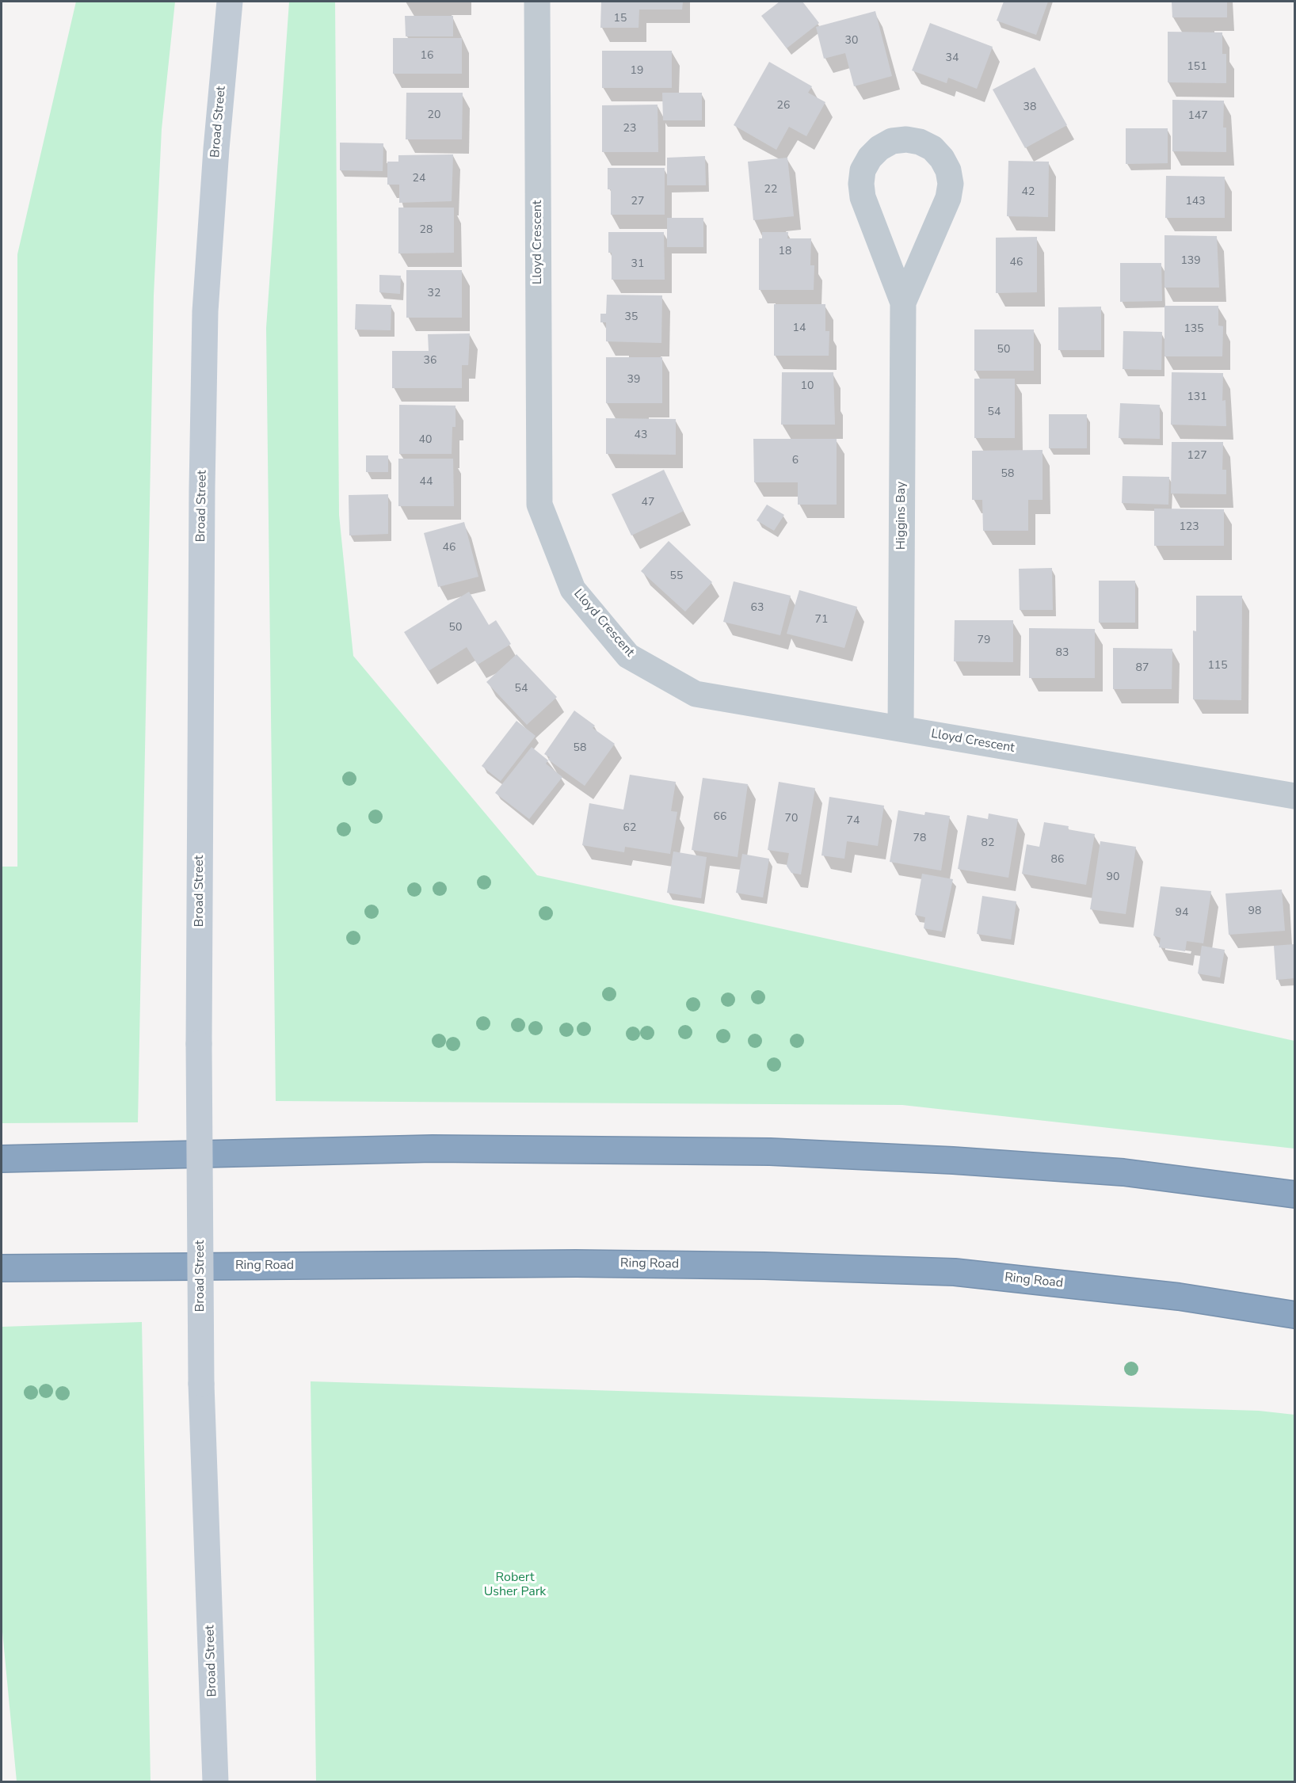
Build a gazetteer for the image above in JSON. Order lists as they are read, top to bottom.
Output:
{
  "streets": {
    "highway": ["Ring Road"],
    "street": ["Broad Street", "Lloyd Crescent", "Higgins Bay"]
  },
  "crossings": [
    ["Lloyd Crescent", "Higgins Bay"]
  ],
  "parks": ["Robert Usher Park"],
  "house_numbers": [
    "15",
    "30",
    "16",
    "34",
    "151",
    "19",
    "26",
    "38",
    "20",
    "147",
    "23",
    "24",
    "22",
    "42",
    "27",
    "143",
    "28",
    "18",
    "139",
    "46",
    "31",
    "32",
    "35",
    "14",
    "135",
    "50",
    "36",
    "39",
    "10",
    "131",
    "54",
    "43",
    "40",
    "127",
    "6",
    "58",
    "44",
    "47",
    "123",
    "46",
    "55",
    "63",
    "71",
    "50",
    "79",
    "83",
    "115",
    "87",
    "54",
    "58",
    "66",
    "70",
    "74",
    "62",
    "78",
    "82",
    "86",
    "90",
    "98",
    "94"
  ]
}
